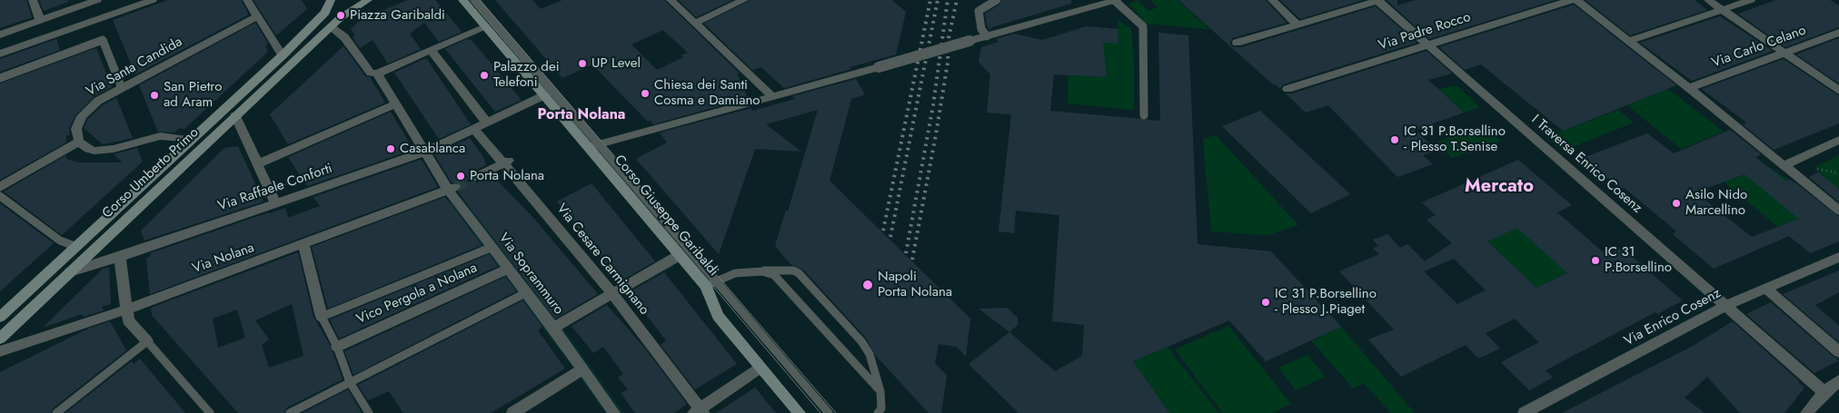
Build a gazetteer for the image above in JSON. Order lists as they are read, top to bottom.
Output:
{
  "streets": {
    "main road": ["Corso Umberto Primo", "Corso Giuseppe Garibaldi"],
    "street": [
      "Via Padre Rocco",
      "Via Carlo Celano",
      "Via Santa Candida",
      "I Traversa Enrico Cosenz",
      "Via Raffaele Conforti",
      "Via Nolana",
      "Via Cesare Carmignano",
      "Via Soprammuro",
      "Vico Pergola a Nolana",
      "Via Enrico Cosenz"
    ]
  },
  "crossings": [
    ["Via Padre Rocco", "I Traversa Enrico Cosenz"],
    ["I Traversa Enrico Cosenz", "Via Enrico Cosenz"],
    ["Corso Umberto Primo", "Via Raffaele Conforti"],
    ["Corso Umberto Primo", "Via Soprammuro"],
    ["Via Raffaele Conforti", "Corso Giuseppe Garibaldi"],
    ["Via Raffaele Conforti", "Via Cesare Carmignano"],
    ["Via Raffaele Conforti", "Via Soprammuro"],
    ["Via Nolana", "Via Soprammuro"],
    ["Via Soprammuro", "Vico Pergola a Nolana"]
  ],
  "districts": ["Porta Nolana", "Mercato"],
  "places": [
    "Piazza Garibaldi",
    "UP Level",
    "Palazzo dei Telefoni",
    "Chiesa dei Santi Cosma e Damiano",
    "San Pietro ad Aram",
    "IC 31 P.Borsellino - Plesso T.Senise",
    "Casablanca",
    "Porta Nolana",
    "Asilo Nido Marcellino",
    "IC 31 P.Borsellino",
    "Napoli Porta Nolana",
    "IC 31 P.Borsellino - Plesso J.Piaget"
  ]
}
